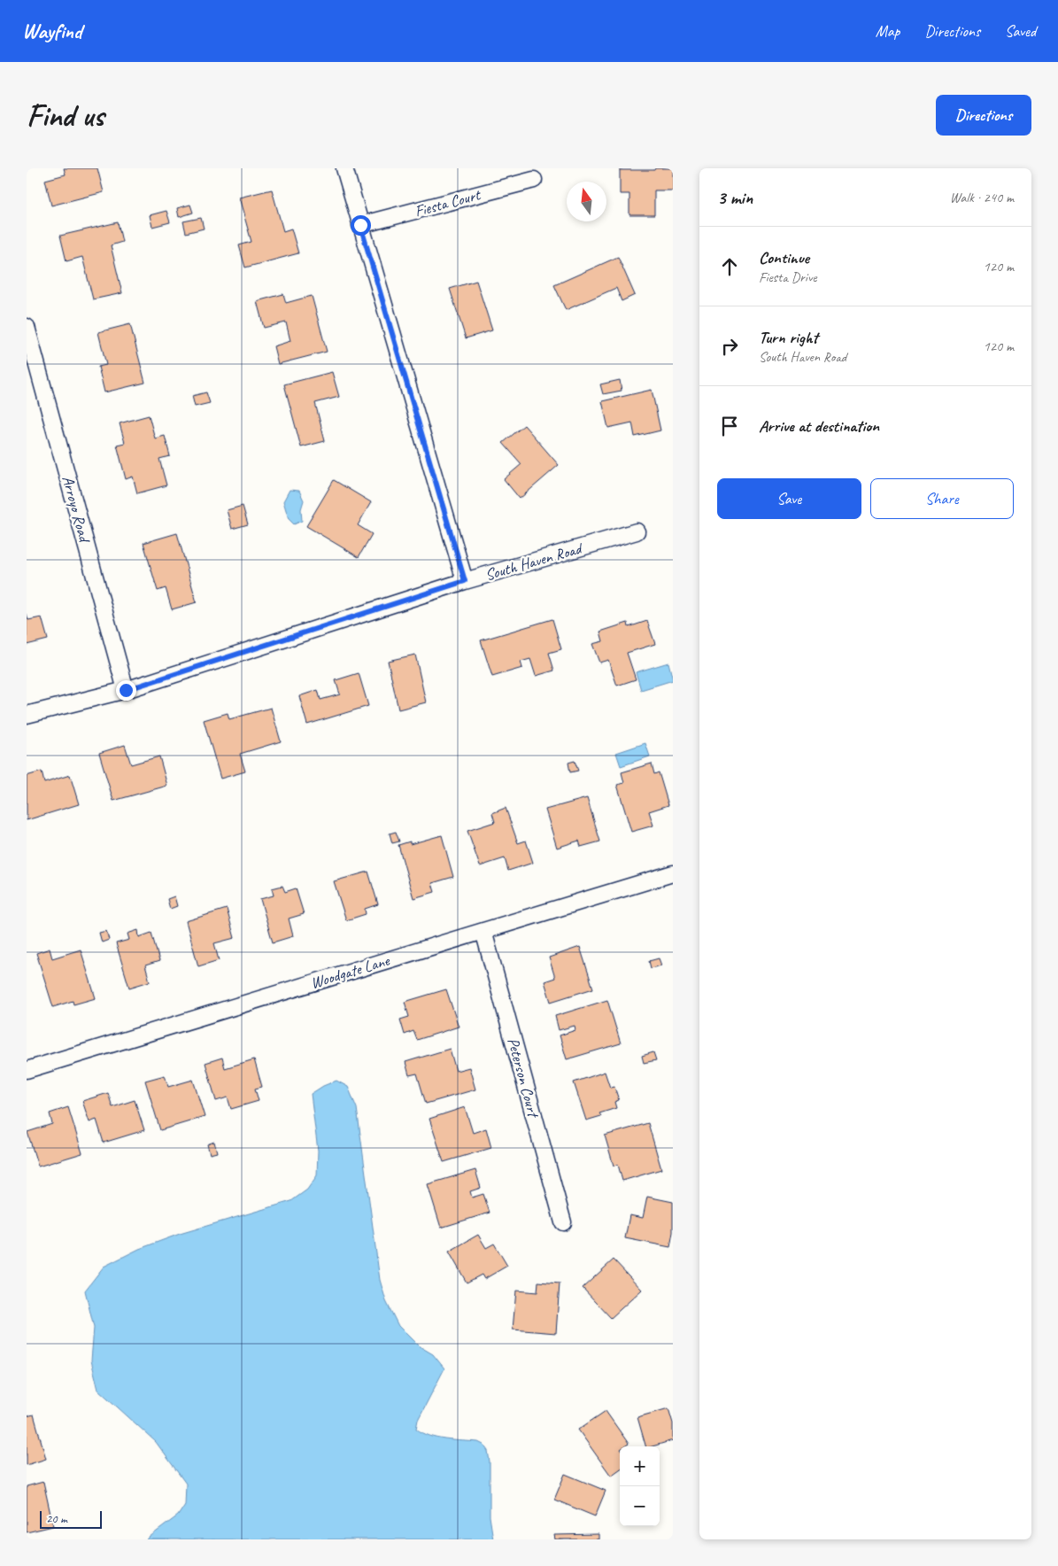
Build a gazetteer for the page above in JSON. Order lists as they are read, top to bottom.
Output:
{
  "streets": {
    "street": [
      "Fiesta Court",
      "Arroyo Road",
      "South Haven Road",
      "Woodgate Lane",
      "Peterson Court"
    ]
  },
  "crossings": [
    ["Arroyo Road", "South Haven Road"],
    ["Woodgate Lane", "Peterson Court"]
  ],
  "scale_bar": "20 m",
  "north": "top",
  "page": {
    "header": "Wayfind",
    "nav": ["Map", "Directions", "Saved"],
    "buttons": [
      "Directions",
      ["Save", "Share"]
    ],
    "title": "Find us",
    "heading": ["3 min", "Walk · 240 m"],
    "list": [
      ["Continue", "Fiesta Drive", "120 m"],
      ["Turn right", "South Haven Road", "120 m"],
      "Arrive at destination"
    ],
    "map_buttons": ["+", "−"],
    "scale": "20 m"
  }
}
